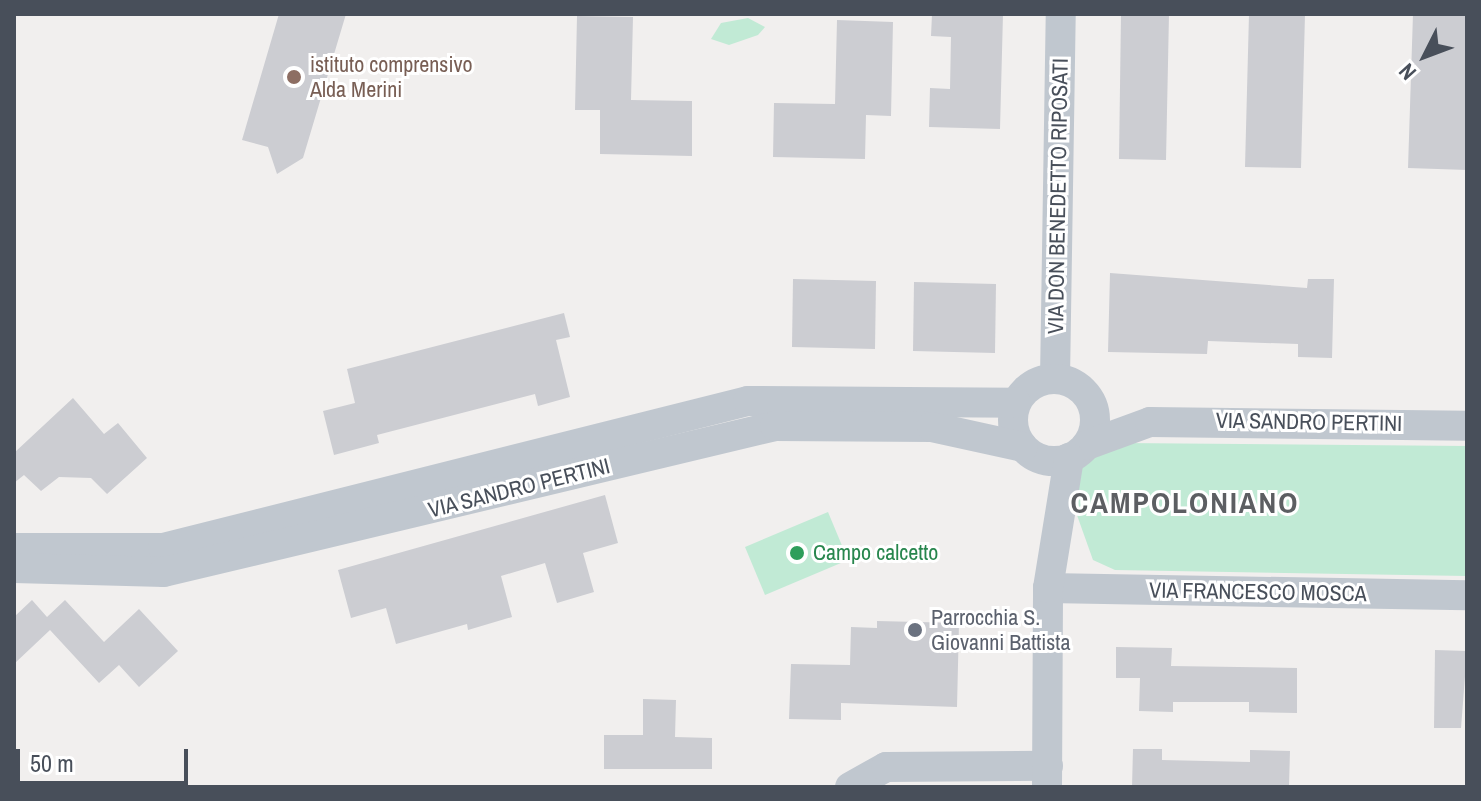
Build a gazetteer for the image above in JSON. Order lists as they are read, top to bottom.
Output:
{
  "streets": {
    "street": ["VIA DON BENEDETTO RIPOSATI", "VIA SANDRO PERTINI", "VIA FRANCESCO MOSCA"]
  },
  "crossings": [
    ["VIA DON BENEDETTO RIPOSATI", "VIA SANDRO PERTINI"]
  ],
  "districts": ["CAMPOLONIANO"],
  "places": ["istituto comprensivo Alda Merini", "Campo calcetto", "Parrocchia S. Giovanni Battista"],
  "scale_bar": "50 m",
  "north": "bottom left"
}
